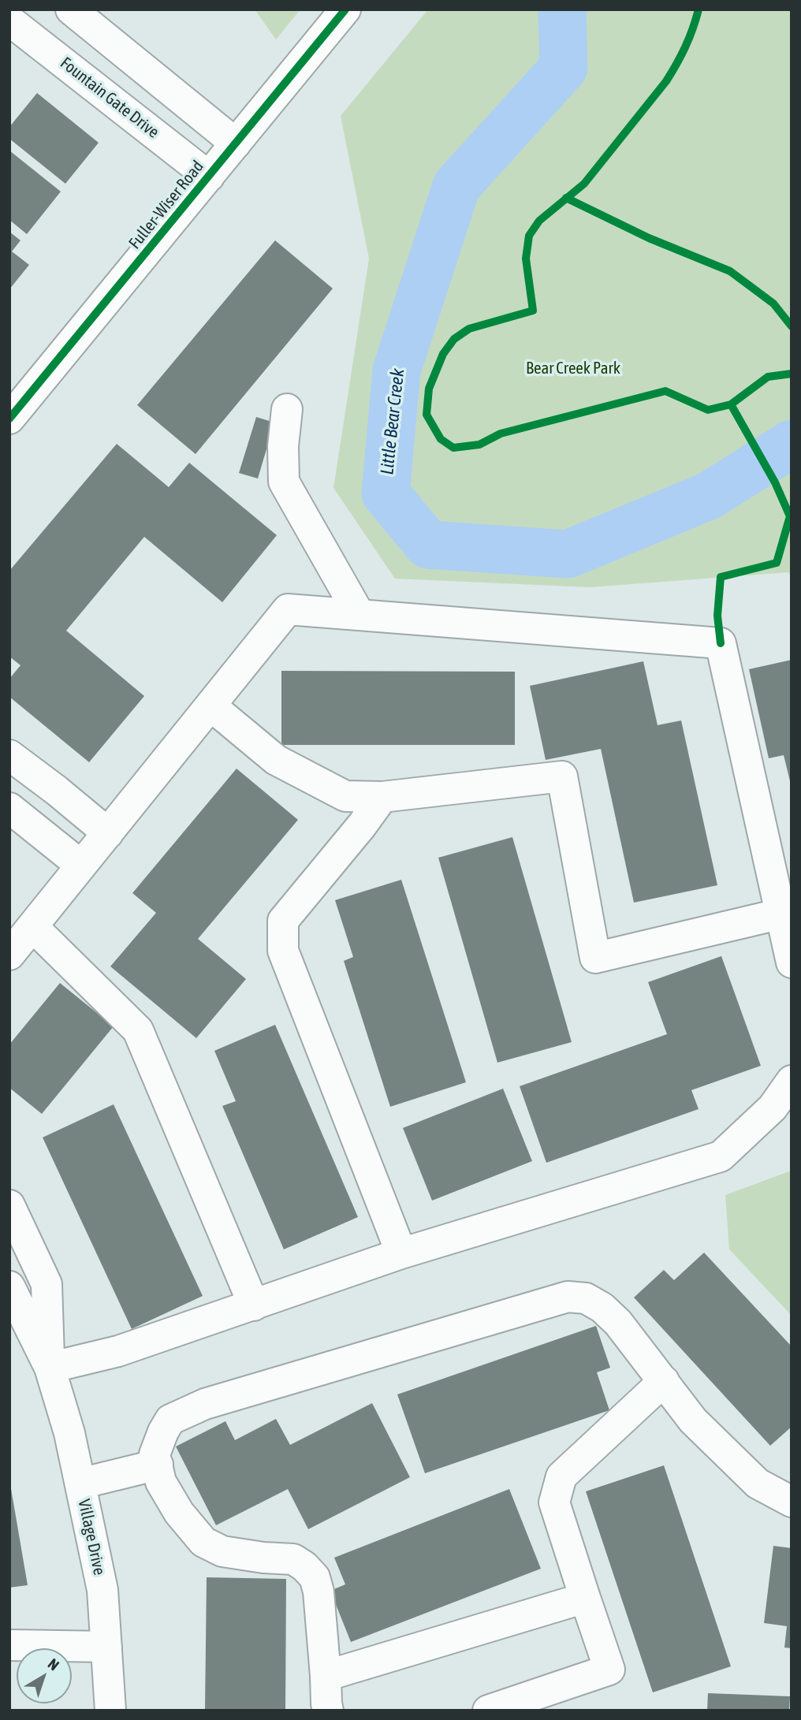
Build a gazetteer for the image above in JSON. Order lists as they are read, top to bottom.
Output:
{
  "streets": {
    "street": ["Fountain Gate Drive", "Fuller-Wiser Road", "Village Drive"]
  },
  "crossings": [
    ["Fountain Gate Drive", "Fuller-Wiser Road"]
  ],
  "water": ["Little Bear Creek"],
  "parks": ["Bear Creek Park"],
  "north": "top right"
}
